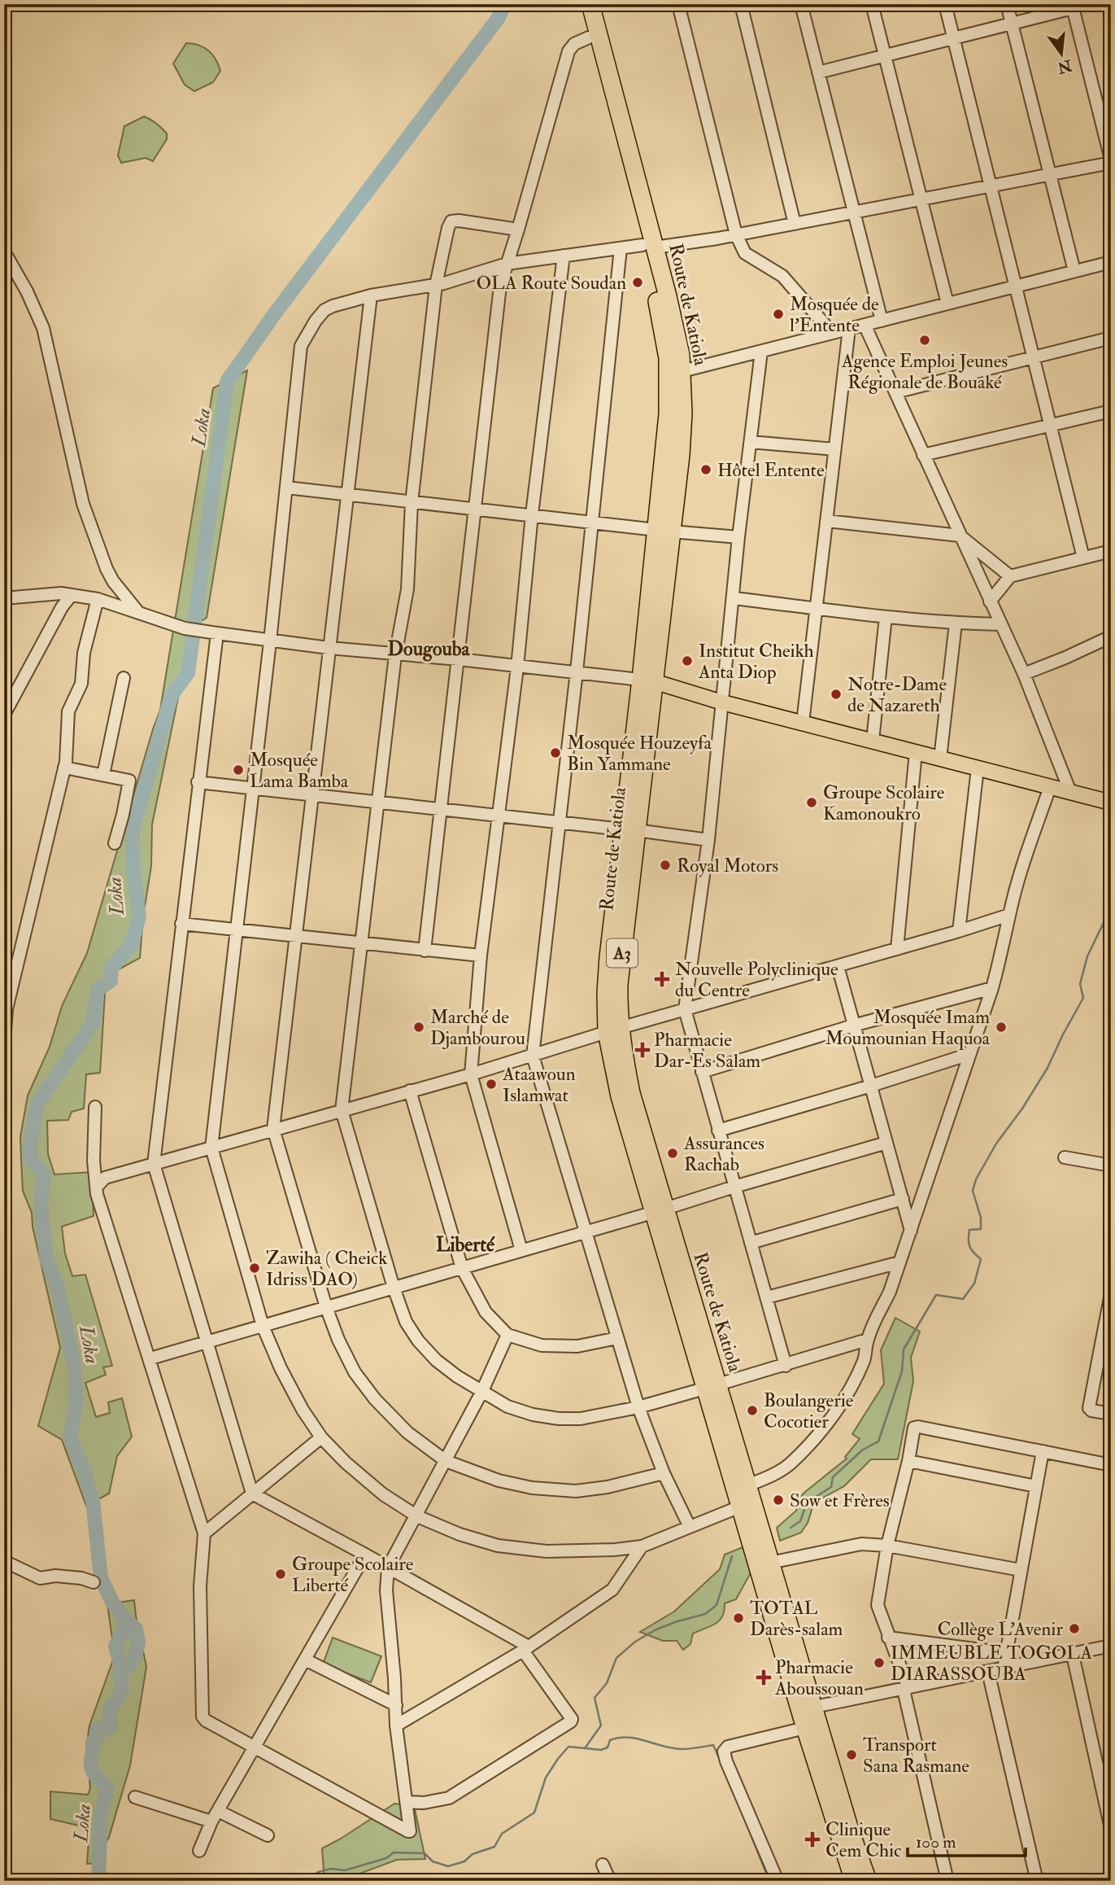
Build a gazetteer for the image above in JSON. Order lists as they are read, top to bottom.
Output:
{
  "streets": {
    "highway": ["Route de Katiola", "A3"]
  },
  "districts": ["Dougouba", "Liberté"],
  "water": ["Loka"],
  "places": {
    "other": [
      "OLA Route Soudan",
      "Mosquée de l'Entente",
      "Agence Emploi Jeunes Régionale de Bouaké",
      "Hôtel Entente",
      "Institut Cheikh Anta Diop",
      "Notre-Dame de Nazareth",
      "Mosquée Houzeyfa Bin Yammane",
      "Mosquée Lama Bamba",
      "Groupe Scolaire Kamonoukro",
      "Royal Motors",
      "Marché de Djambourou",
      "Mosquée Imam Moumounian Haquoa",
      "Ataawoun Islamwat",
      "Assurances Rachab",
      "Zawiha ( Cheick Idriss DAO)",
      "Boulangerie Cocotier",
      "Sow et Frères",
      "Groupe Scolaire Liberté",
      "TOTAL Darès-salam",
      "Collège L'Avenir",
      "IMMEUBLE TOGOLA DIARASSOUBA",
      "Transport Sana Rasmane"
    ],
    "health": [
      "Nouvelle Polyclinique du Centre",
      "Pharmacie Dar-Es Salam",
      "Pharmacie Aboussouan",
      "Clinique Cem Chic"
    ]
  },
  "scale_bar": "100 m",
  "north": "bottom"
}
